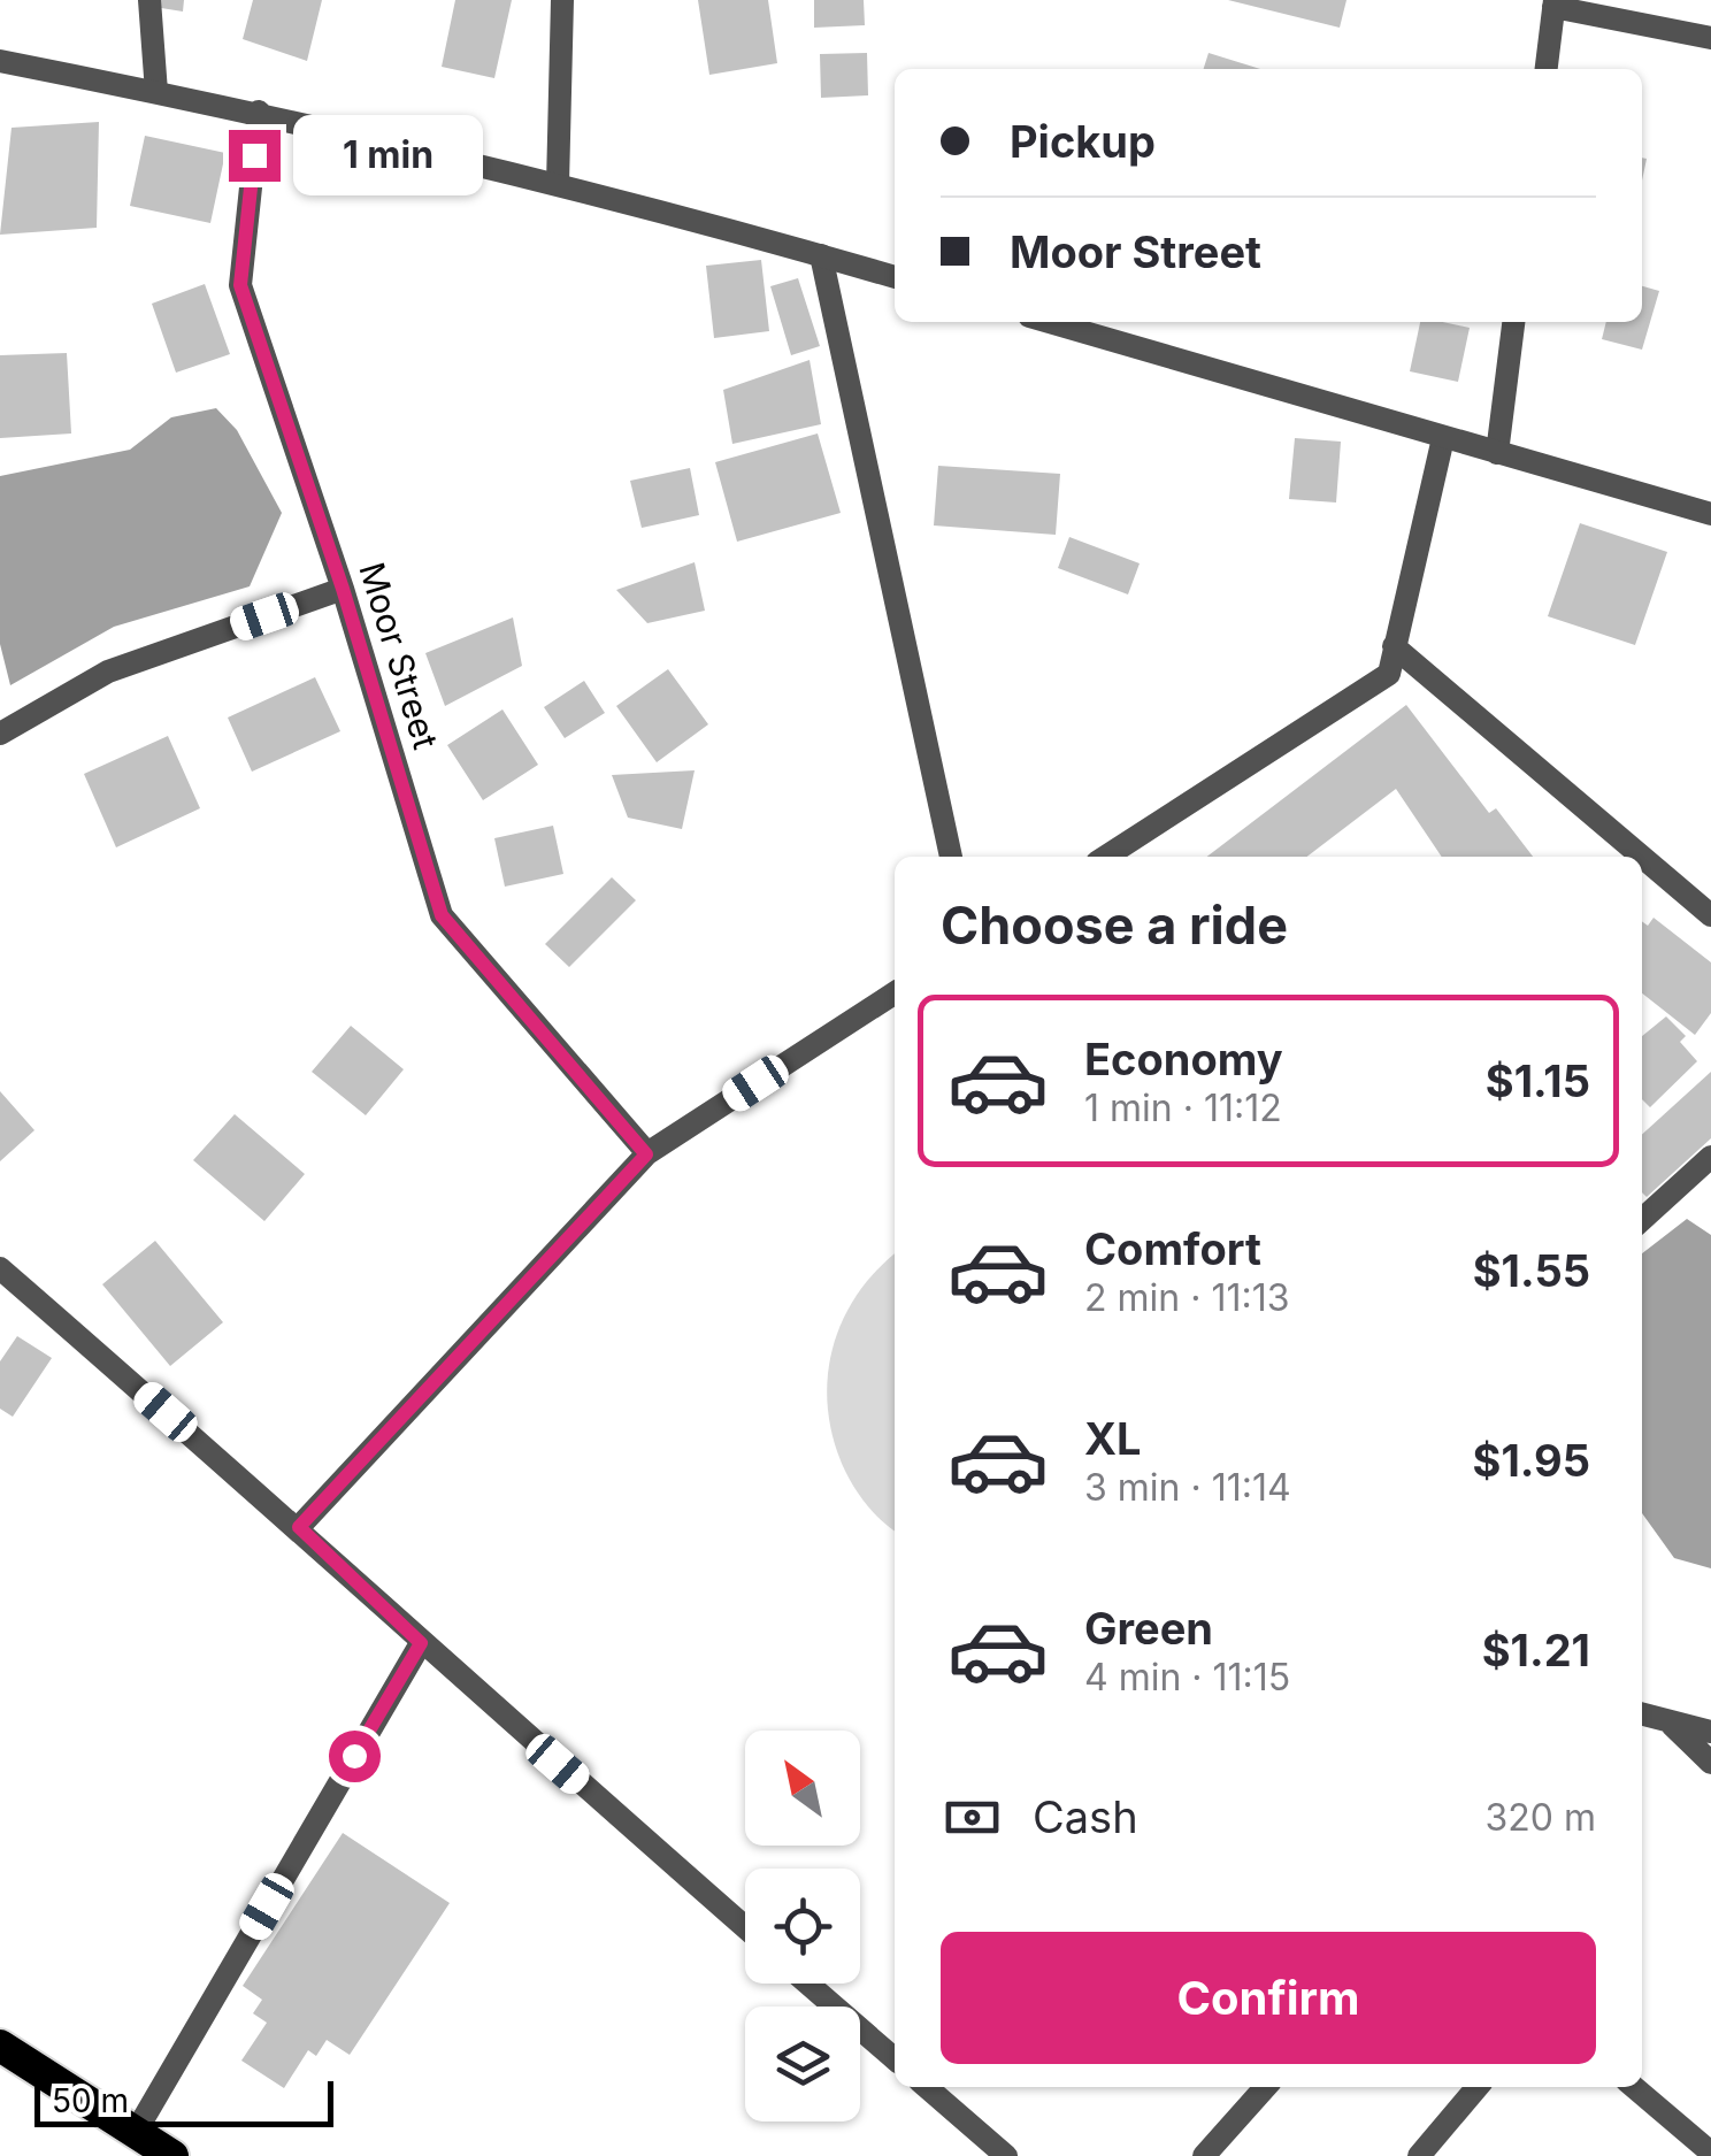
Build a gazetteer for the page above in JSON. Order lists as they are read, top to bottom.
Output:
{
  "streets": {
    "street": ["Moor Street"]
  },
  "scale_bar": "50 m",
  "north": "top left",
  "page": {
    "banner": ["Pickup", "Moor Street"],
    "bubble": "1 min",
    "heading": "Choose a ride",
    "list": [
      {
        "name": "Economy",
        "note": "1 min · 11:12",
        "value": "$1.15"
      },
      {
        "name": "Comfort",
        "note": "2 min · 11:13",
        "value": "$1.55"
      },
      {
        "name": "XL",
        "note": "3 min · 11:14",
        "value": "$1.95"
      },
      {
        "name": "Green",
        "note": "4 min · 11:15",
        "value": "$1.21"
      }
    ],
    "pay": ["Cash", "320 m"],
    "buttons": "Confirm",
    "scale": "50 m"
  }
}
